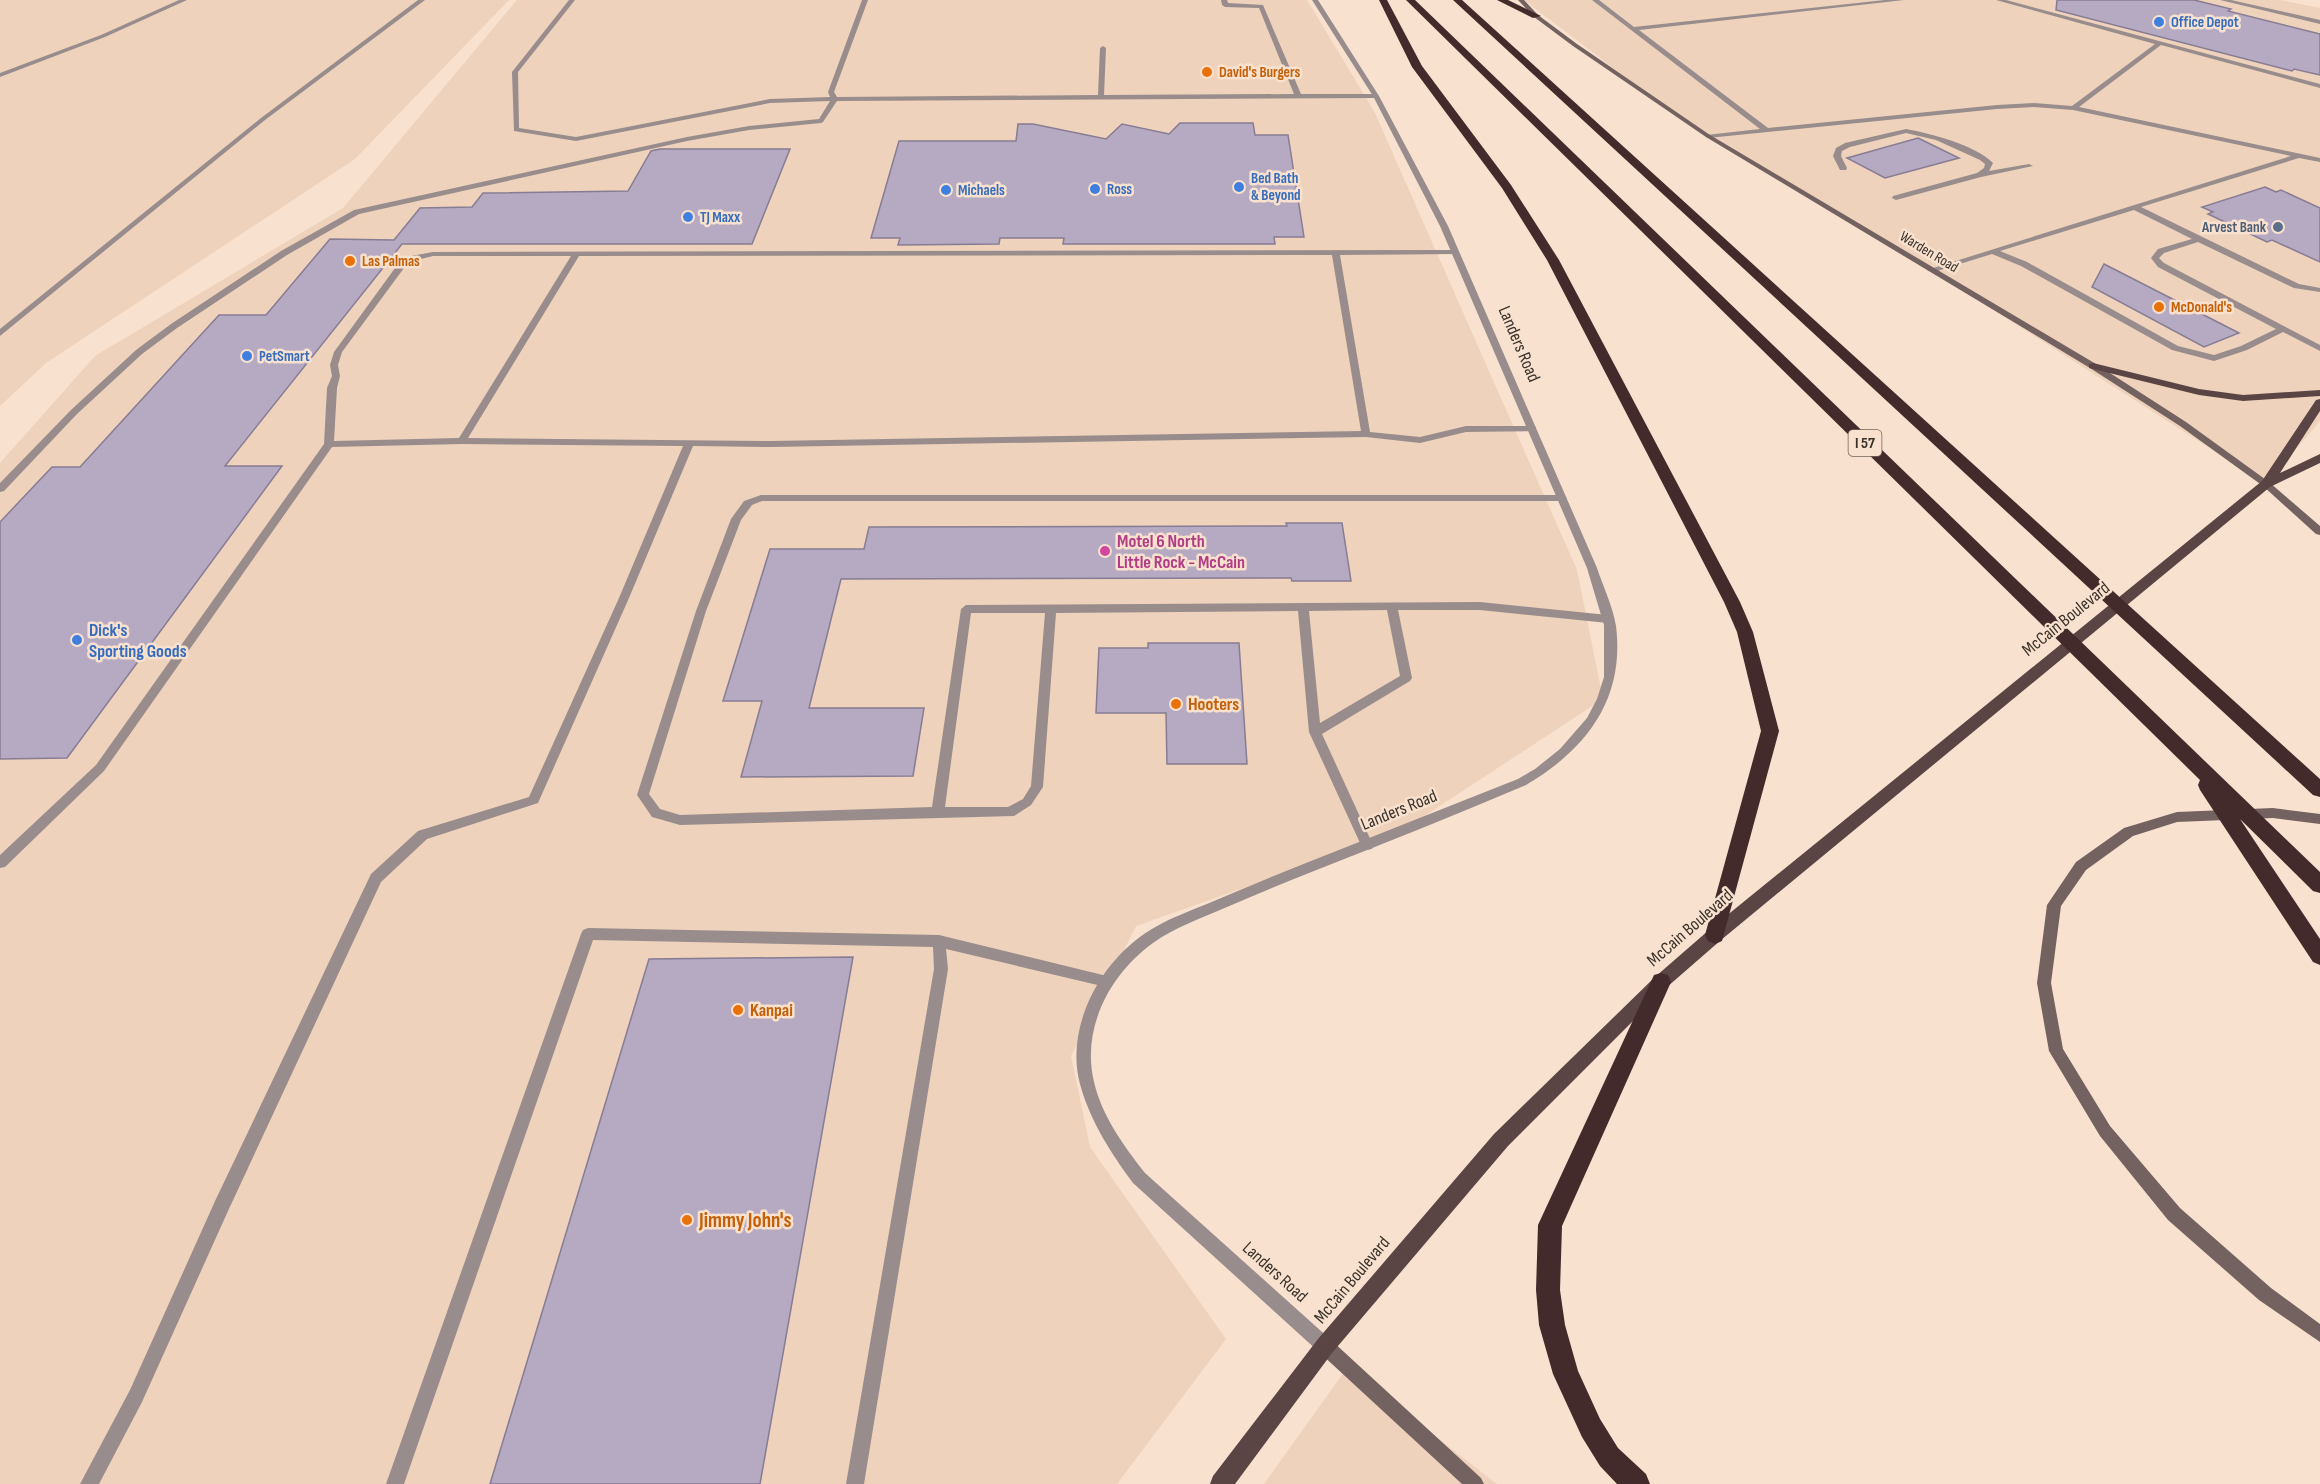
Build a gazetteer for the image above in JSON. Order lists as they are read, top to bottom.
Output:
{
  "streets": {
    "highway": ["I 57"],
    "main road": ["McCain Boulevard"],
    "street": ["Warden Road", "Landers Road"]
  },
  "crossings": [
    ["Warden Road", "McCain Boulevard"],
    ["Landers Road", "McCain Boulevard"]
  ],
  "places": [
    "Office Depot",
    "David's Burgers",
    "Bed Bath & Beyond",
    "Ross",
    "Michaels",
    "TJ Maxx",
    "Arvest Bank",
    "Las Palmas",
    "McDonald's",
    "PetSmart",
    "Motel 6 North Little Rock - McCain",
    "Dick's Sporting Goods",
    "Hooters",
    "Kanpai",
    "Jimmy John's"
  ]
}
